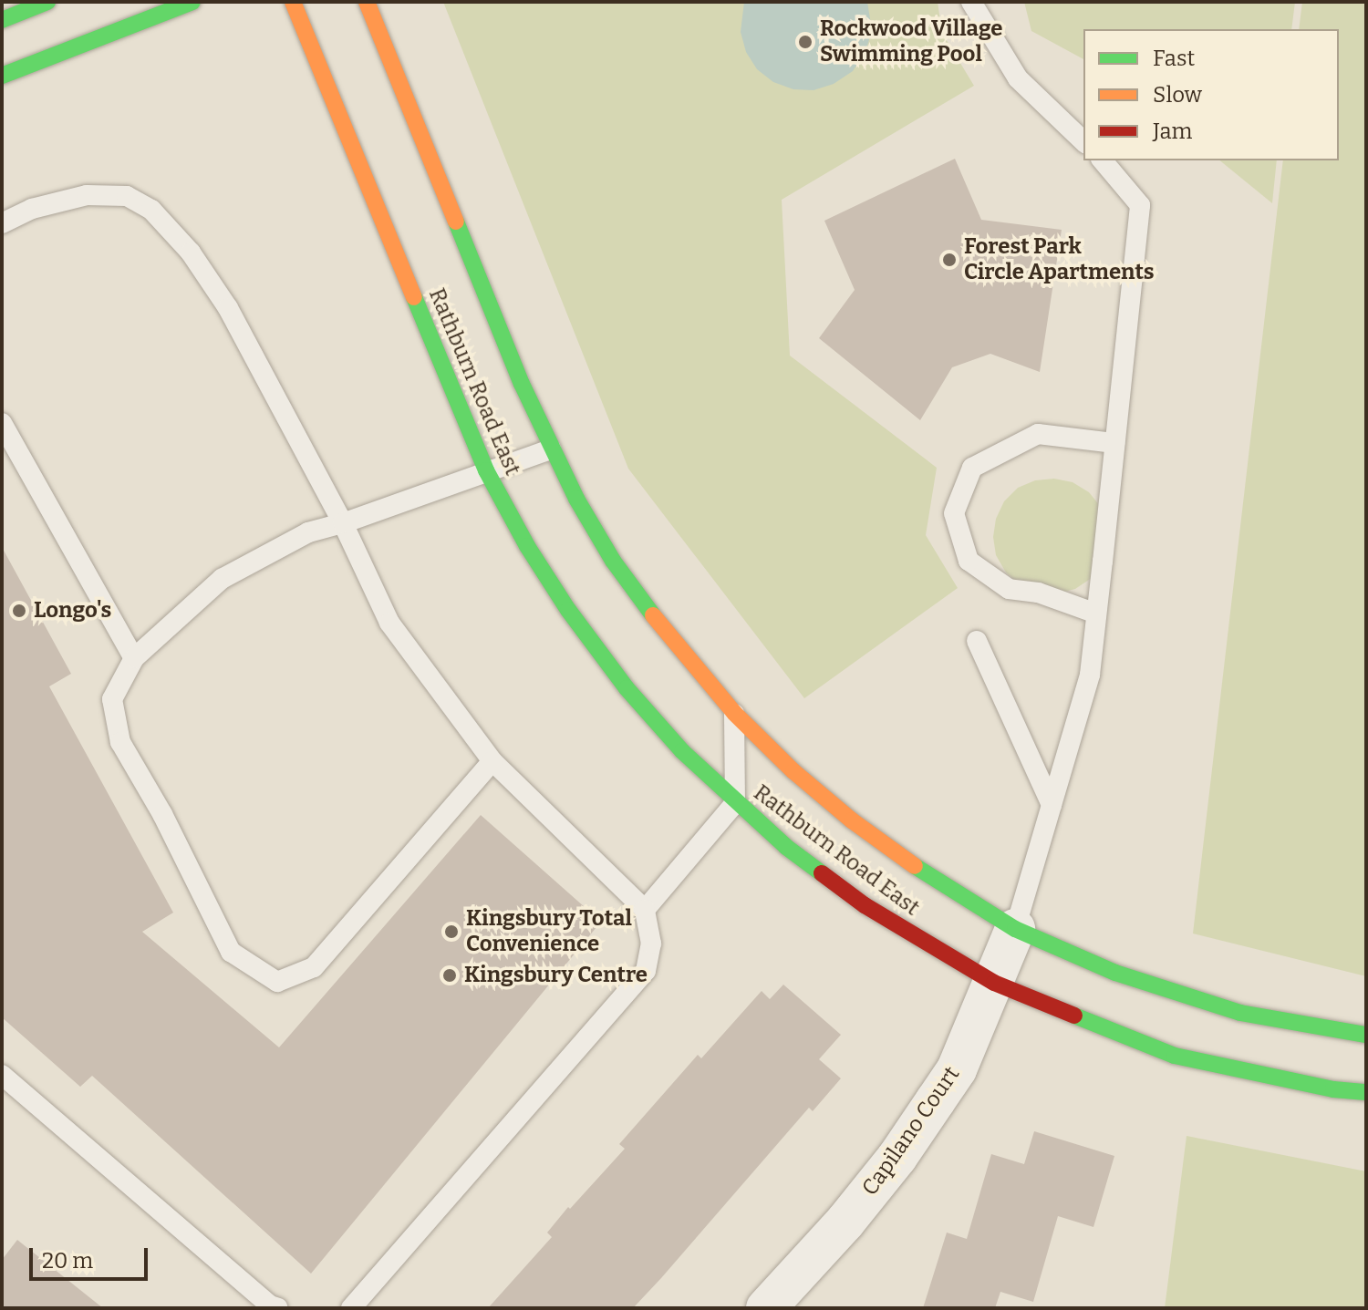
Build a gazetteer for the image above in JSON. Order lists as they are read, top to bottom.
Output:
{
  "streets": {
    "street": ["Rathburn Road East", "Capilano Court"]
  },
  "crossings": [
    ["Rathburn Road East", "Capilano Court"]
  ],
  "places": [
    "Rockwood Village Swimming Pool",
    "Forest Park Circle Apartments",
    "Longo's",
    "Kingsbury Total Convenience",
    "Kingsbury Centre"
  ],
  "legend": ["Fast", "Slow", "Jam"],
  "scale_bar": "20 m"
}
